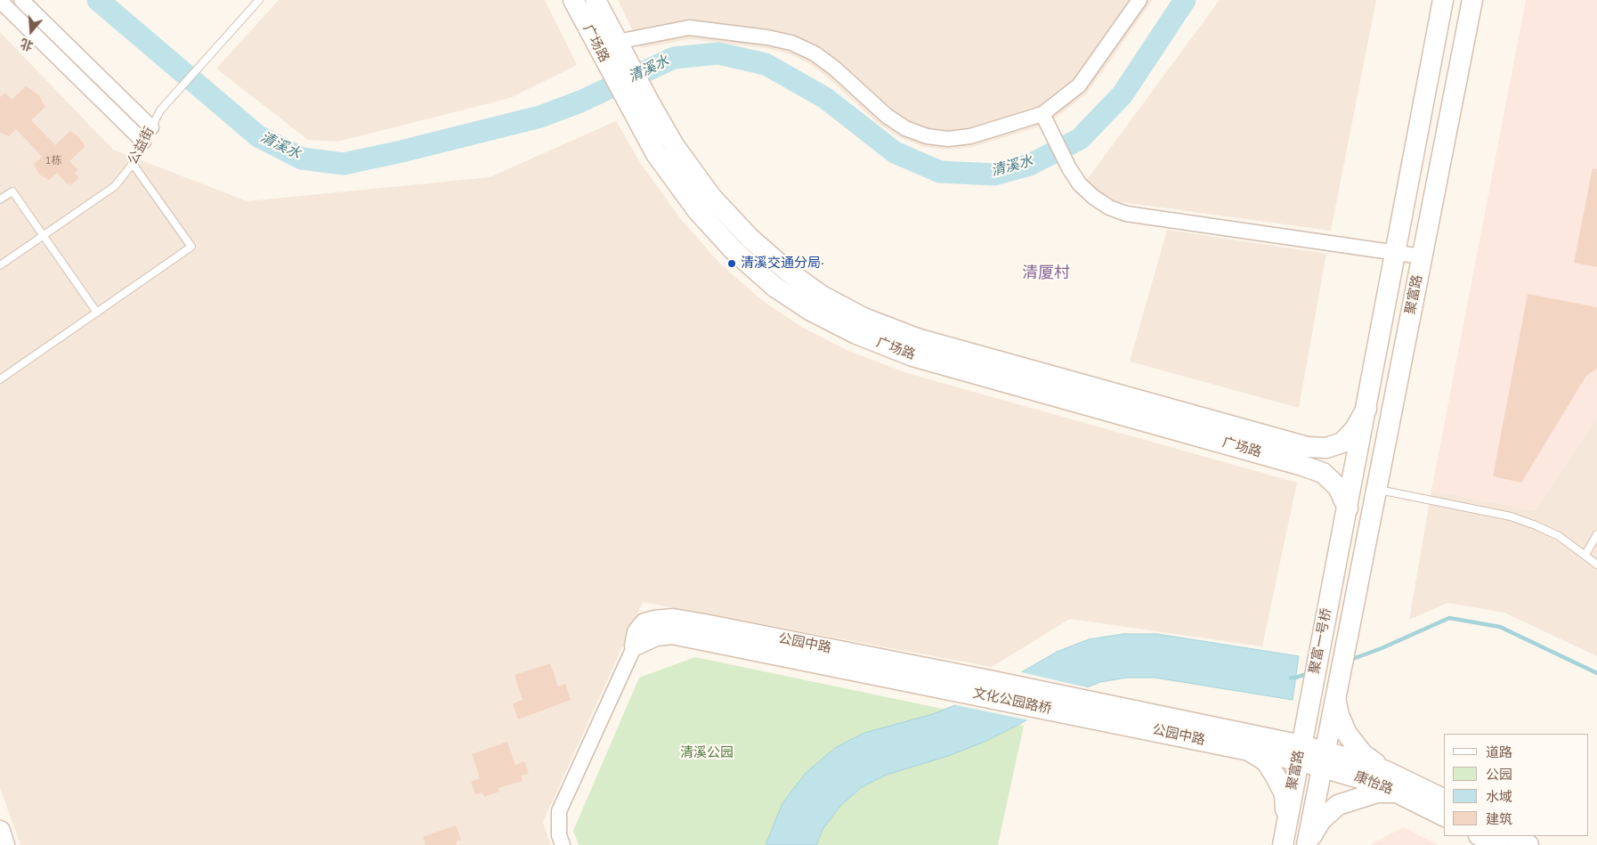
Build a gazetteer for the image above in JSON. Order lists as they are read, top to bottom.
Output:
{
  "streets": {
    "street": [
      "广场路",
      "聚富路",
      "聚富一号桥",
      "公园中路",
      "文化公园路桥",
      "康怡路"
    ],
    "lane": ["公益街"]
  },
  "crossings": [
    ["广场路", "聚富路"],
    ["聚富路", "聚富一号桥"],
    ["聚富路", "公园中路"],
    ["聚富路", "康怡路"],
    ["公园中路", "文化公园路桥"],
    ["公园中路", "康怡路"]
  ],
  "districts": ["清厦村"],
  "water": ["清溪水"],
  "parks": ["清溪公园"],
  "places": ["清溪交通分局·"],
  "house_numbers": ["1栋"],
  "legend": [
    "道路",
    "公园",
    "水域",
    "建筑"
  ],
  "north": "bottom"
}
